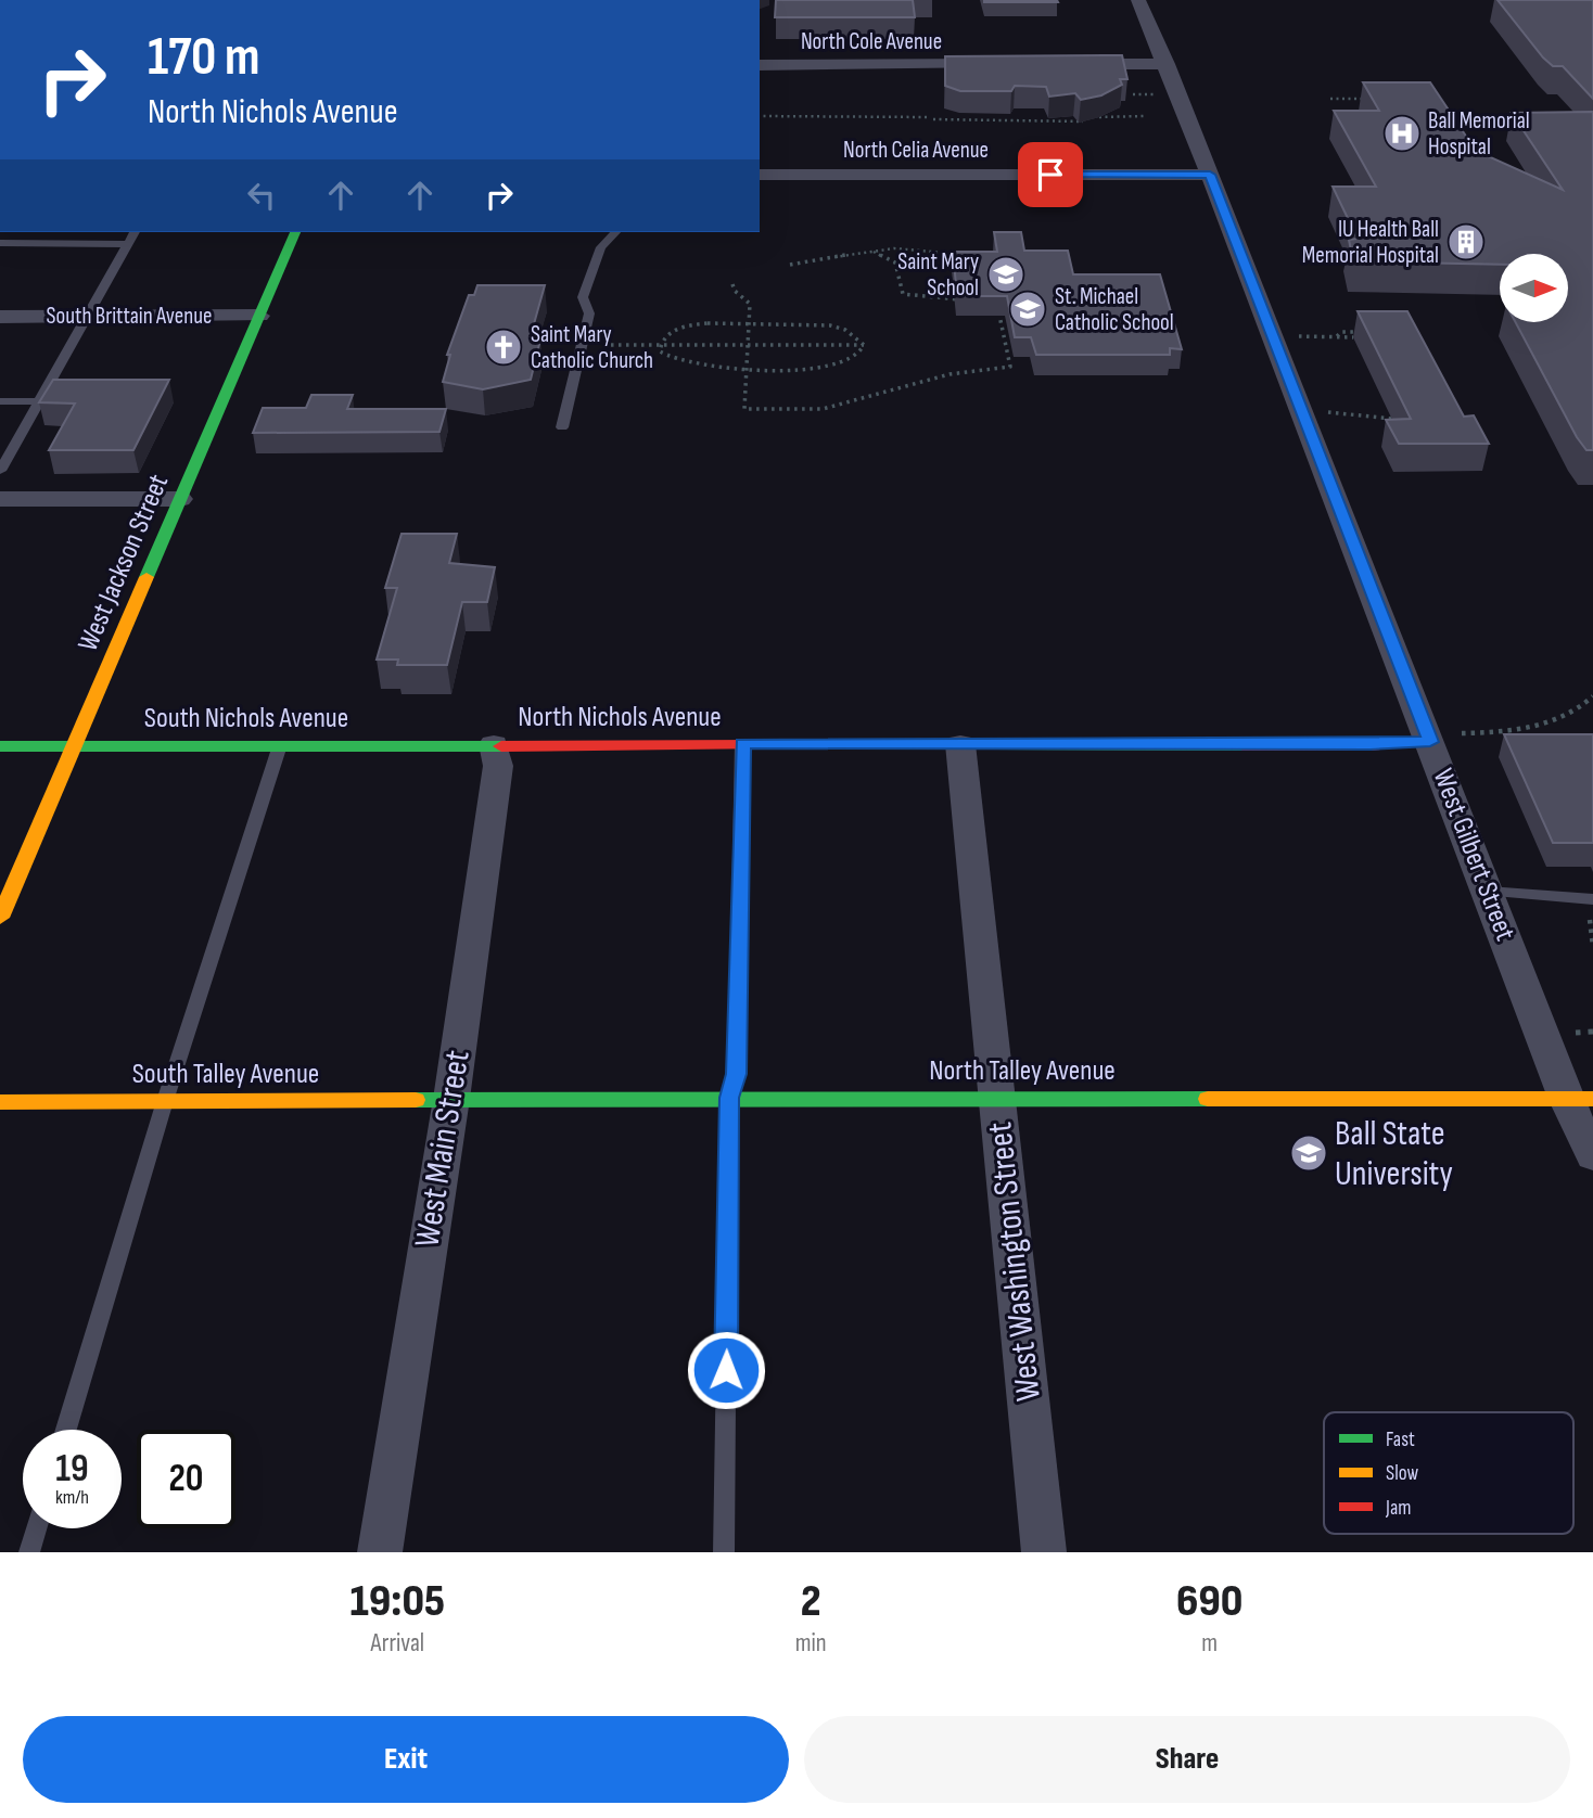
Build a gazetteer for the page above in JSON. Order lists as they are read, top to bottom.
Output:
{
  "streets": {
    "street": [
      "North Cole Avenue",
      "North Celia Avenue",
      "South Brittain Avenue",
      "West Jackson Street",
      "North Nichols Avenue",
      "South Nichols Avenue",
      "West Gilbert Street",
      "North Talley Avenue",
      "South Talley Avenue",
      "West Main Street",
      "West Washington Street"
    ]
  },
  "crossings": [
    ["North Celia Avenue", "West Gilbert Street"],
    ["South Brittain Avenue", "West Jackson Street"],
    ["West Jackson Street", "South Nichols Avenue"],
    ["North Nichols Avenue", "South Nichols Avenue"],
    ["North Nichols Avenue", "West Gilbert Street"],
    ["North Nichols Avenue", "West Main Street"],
    ["North Nichols Avenue", "West Washington Street"],
    ["South Nichols Avenue", "West Main Street"],
    ["West Gilbert Street", "North Talley Avenue"],
    ["North Talley Avenue", "South Talley Avenue"],
    ["North Talley Avenue", "West Main Street"],
    ["North Talley Avenue", "West Washington Street"],
    ["South Talley Avenue", "West Main Street"]
  ],
  "places": {
    "hospital": ["Ball Memorial Hospital"],
    "building": ["IU Health Ball Memorial Hospital"],
    "school or university": ["Saint Mary School", "St. Michael Catholic School", "Ball State University"],
    "church": ["Saint Mary Catholic Church"]
  },
  "legend": ["Fast", "Slow", "Jam"],
  "north": "right",
  "page": {
    "turn": ["170 m", "North Nichols Avenue"],
    "speed": "19 km/h",
    "limit": "20",
    "eta": [
      "19:05",
      "Arrival",
      "2",
      "min",
      "690",
      "m"
    ],
    "buttons": ["Exit", "Share"]
  }
}
